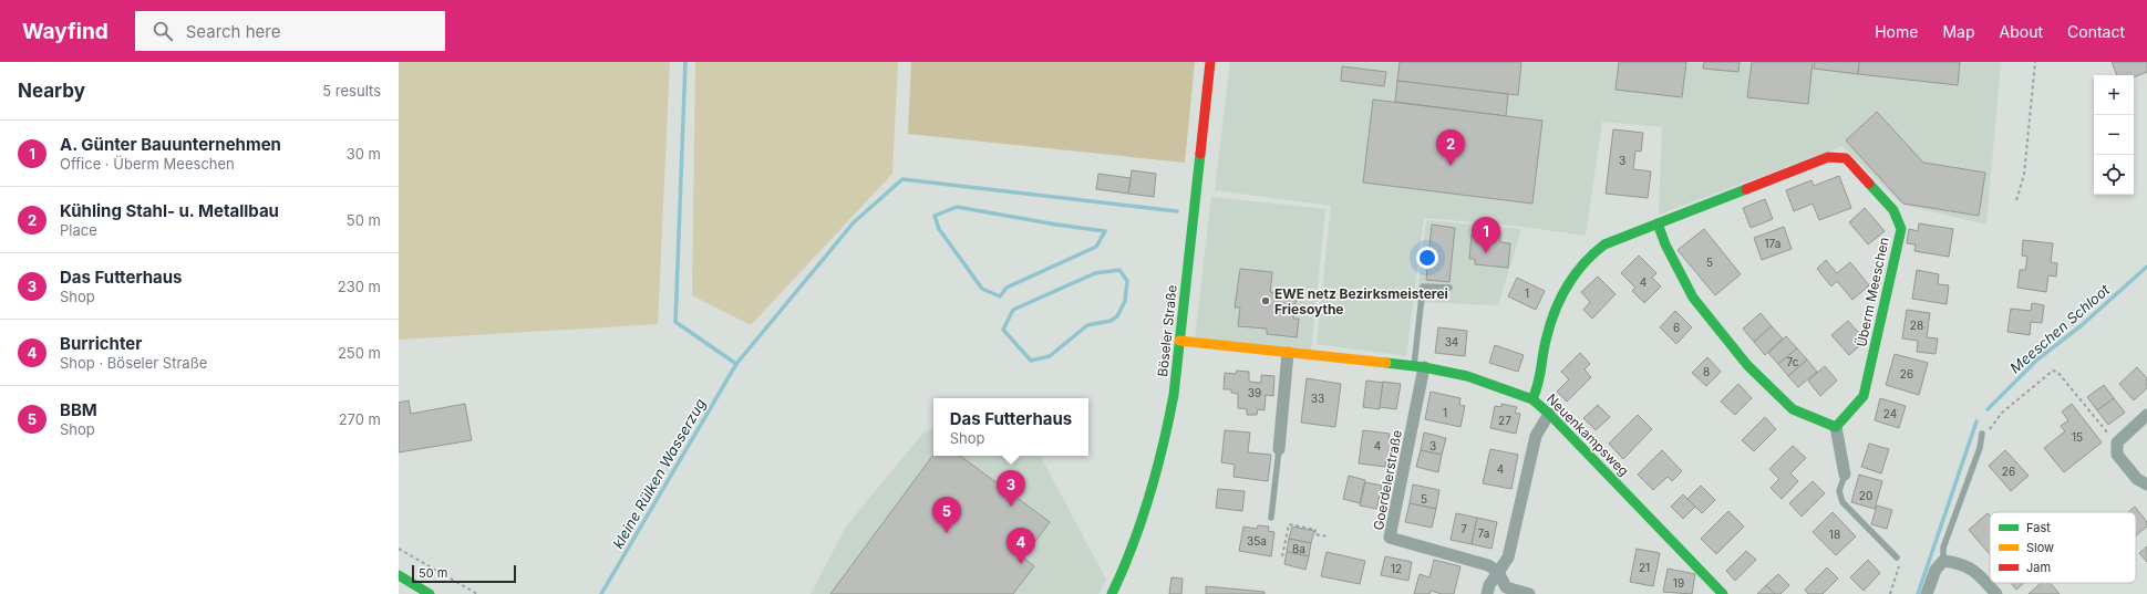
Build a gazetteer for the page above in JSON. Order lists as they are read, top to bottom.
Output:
{
  "streets": {
    "street": [
      "Überm Meeschen",
      "Böseler Straße",
      "Neuenkampsweg",
      "Goerdelerstraße"
    ]
  },
  "crossings": [
    ["Überm Meeschen", "Neuenkampsweg"],
    ["Böseler Straße", "Neuenkampsweg"],
    ["Neuenkampsweg", "Goerdelerstraße"]
  ],
  "water": ["Meeschen Schloot", "kleine Rülken Wasserzug"],
  "places": ["EWE netz Bezirksmeisterei Friesoythe"],
  "house_numbers": [
    "3",
    "17a",
    "5",
    "4",
    "1",
    "28",
    "6",
    "34",
    "7c",
    "8",
    "26",
    "39",
    "33",
    "1",
    "24",
    "27",
    "15",
    "4",
    "3",
    "4",
    "26",
    "20",
    "5",
    "7",
    "7a",
    "18",
    "35a",
    "8a",
    "21",
    "12",
    "19"
  ],
  "legend": ["Fast", "Slow", "Jam"],
  "scale_bar": "50 m",
  "page": {
    "header": "Wayfind",
    "search": "Search here",
    "nav": [
      "Home",
      "Map",
      "About",
      "Contact"
    ],
    "heading": ["Nearby", "5 results"],
    "map_buttons": ["+", "−"],
    "list": [
      {
        "mark": "1",
        "name": "A. Günter Bauunternehmen",
        "note": "Office · Überm Meeschen",
        "value": "30 m"
      },
      {
        "mark": "2",
        "name": "Kühling Stahl- u. Metallbau",
        "note": "Place",
        "value": "50 m"
      },
      {
        "mark": "3",
        "name": "Das Futterhaus",
        "note": "Shop",
        "value": "230 m"
      },
      {
        "mark": "4",
        "name": "Burrichter",
        "note": "Shop · Böseler Straße",
        "value": "250 m"
      },
      {
        "mark": "5",
        "name": "BBM",
        "note": "Shop",
        "value": "270 m"
      }
    ],
    "pins": [
      "2",
      "1",
      "3",
      "5",
      "4"
    ],
    "popup": ["Das Futterhaus", "Shop"],
    "scale": "50 m"
  }
}
